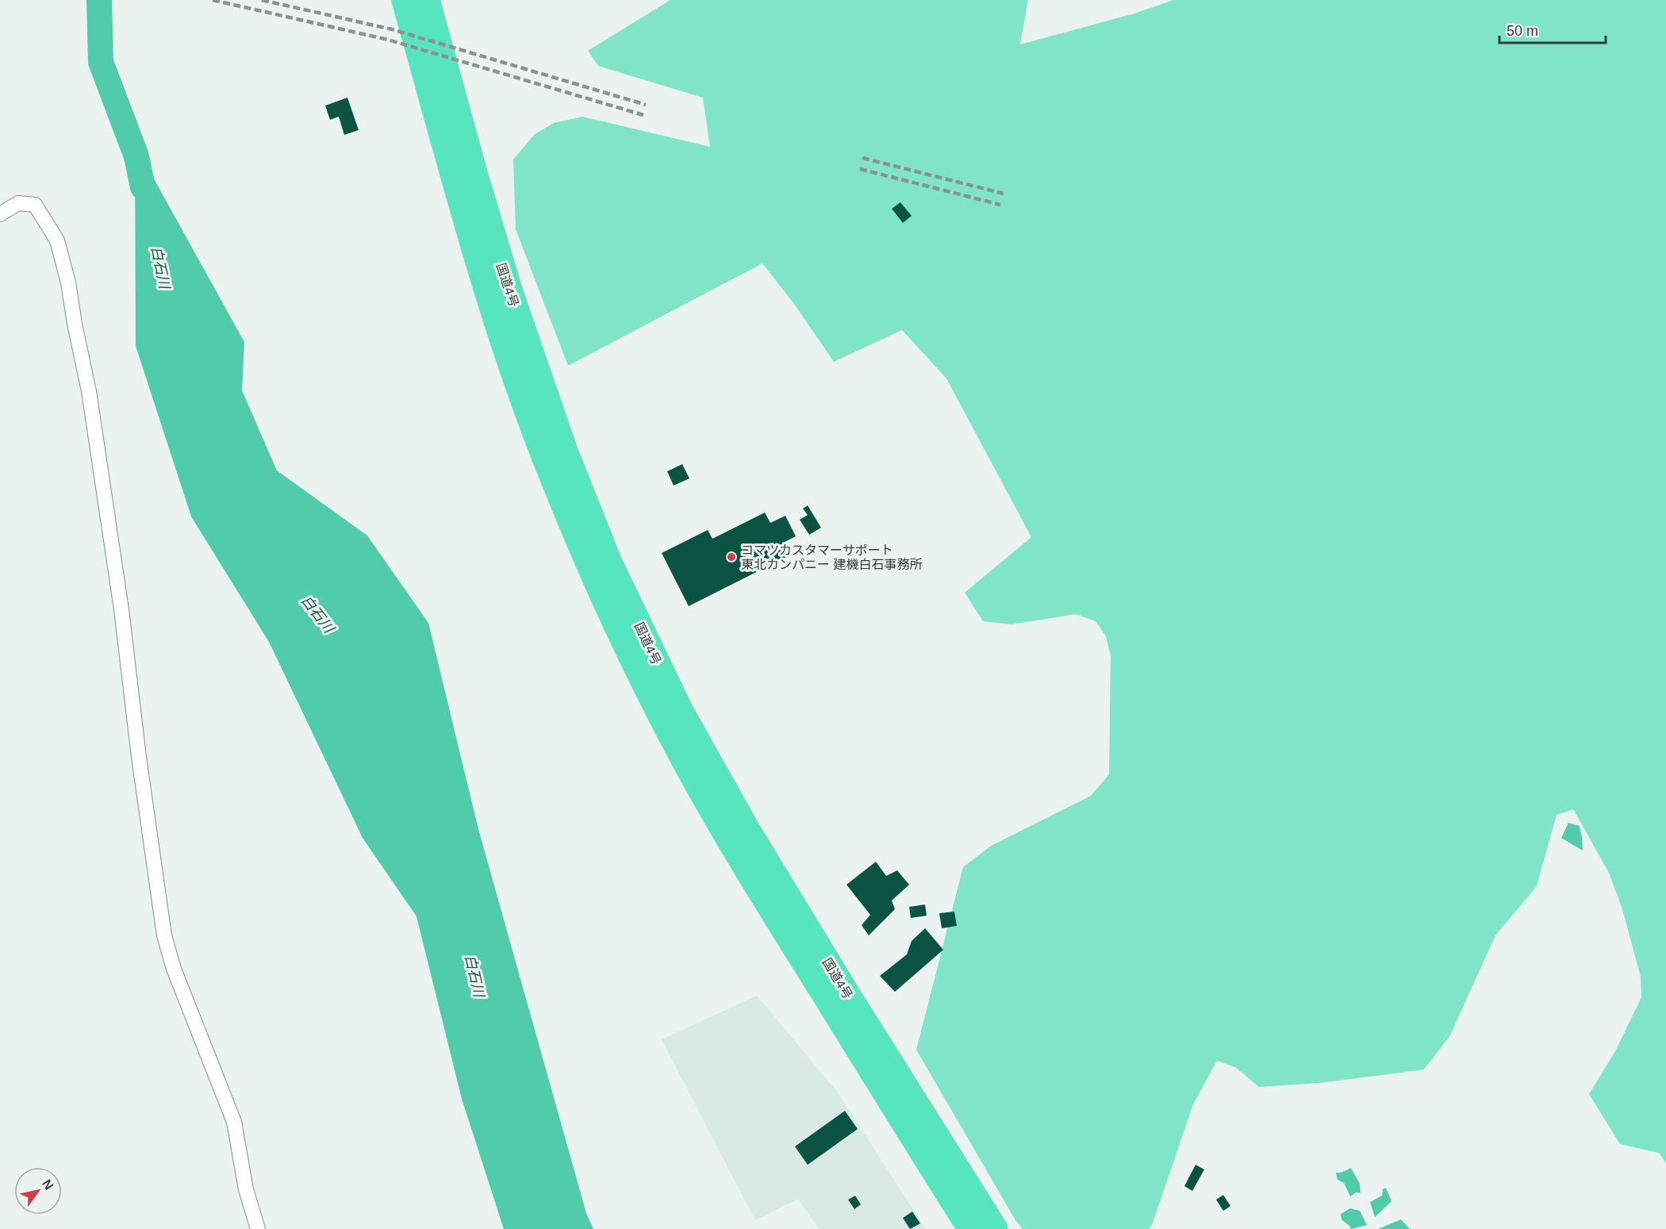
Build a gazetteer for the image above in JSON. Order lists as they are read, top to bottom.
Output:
{
  "streets": {
    "highway": ["国道4号"]
  },
  "water": ["白石川"],
  "places": ["コマツカスタマーサポート 東北カンパニー 建機白石事務所"],
  "scale_bar": "50 m",
  "north": "top right"
}
